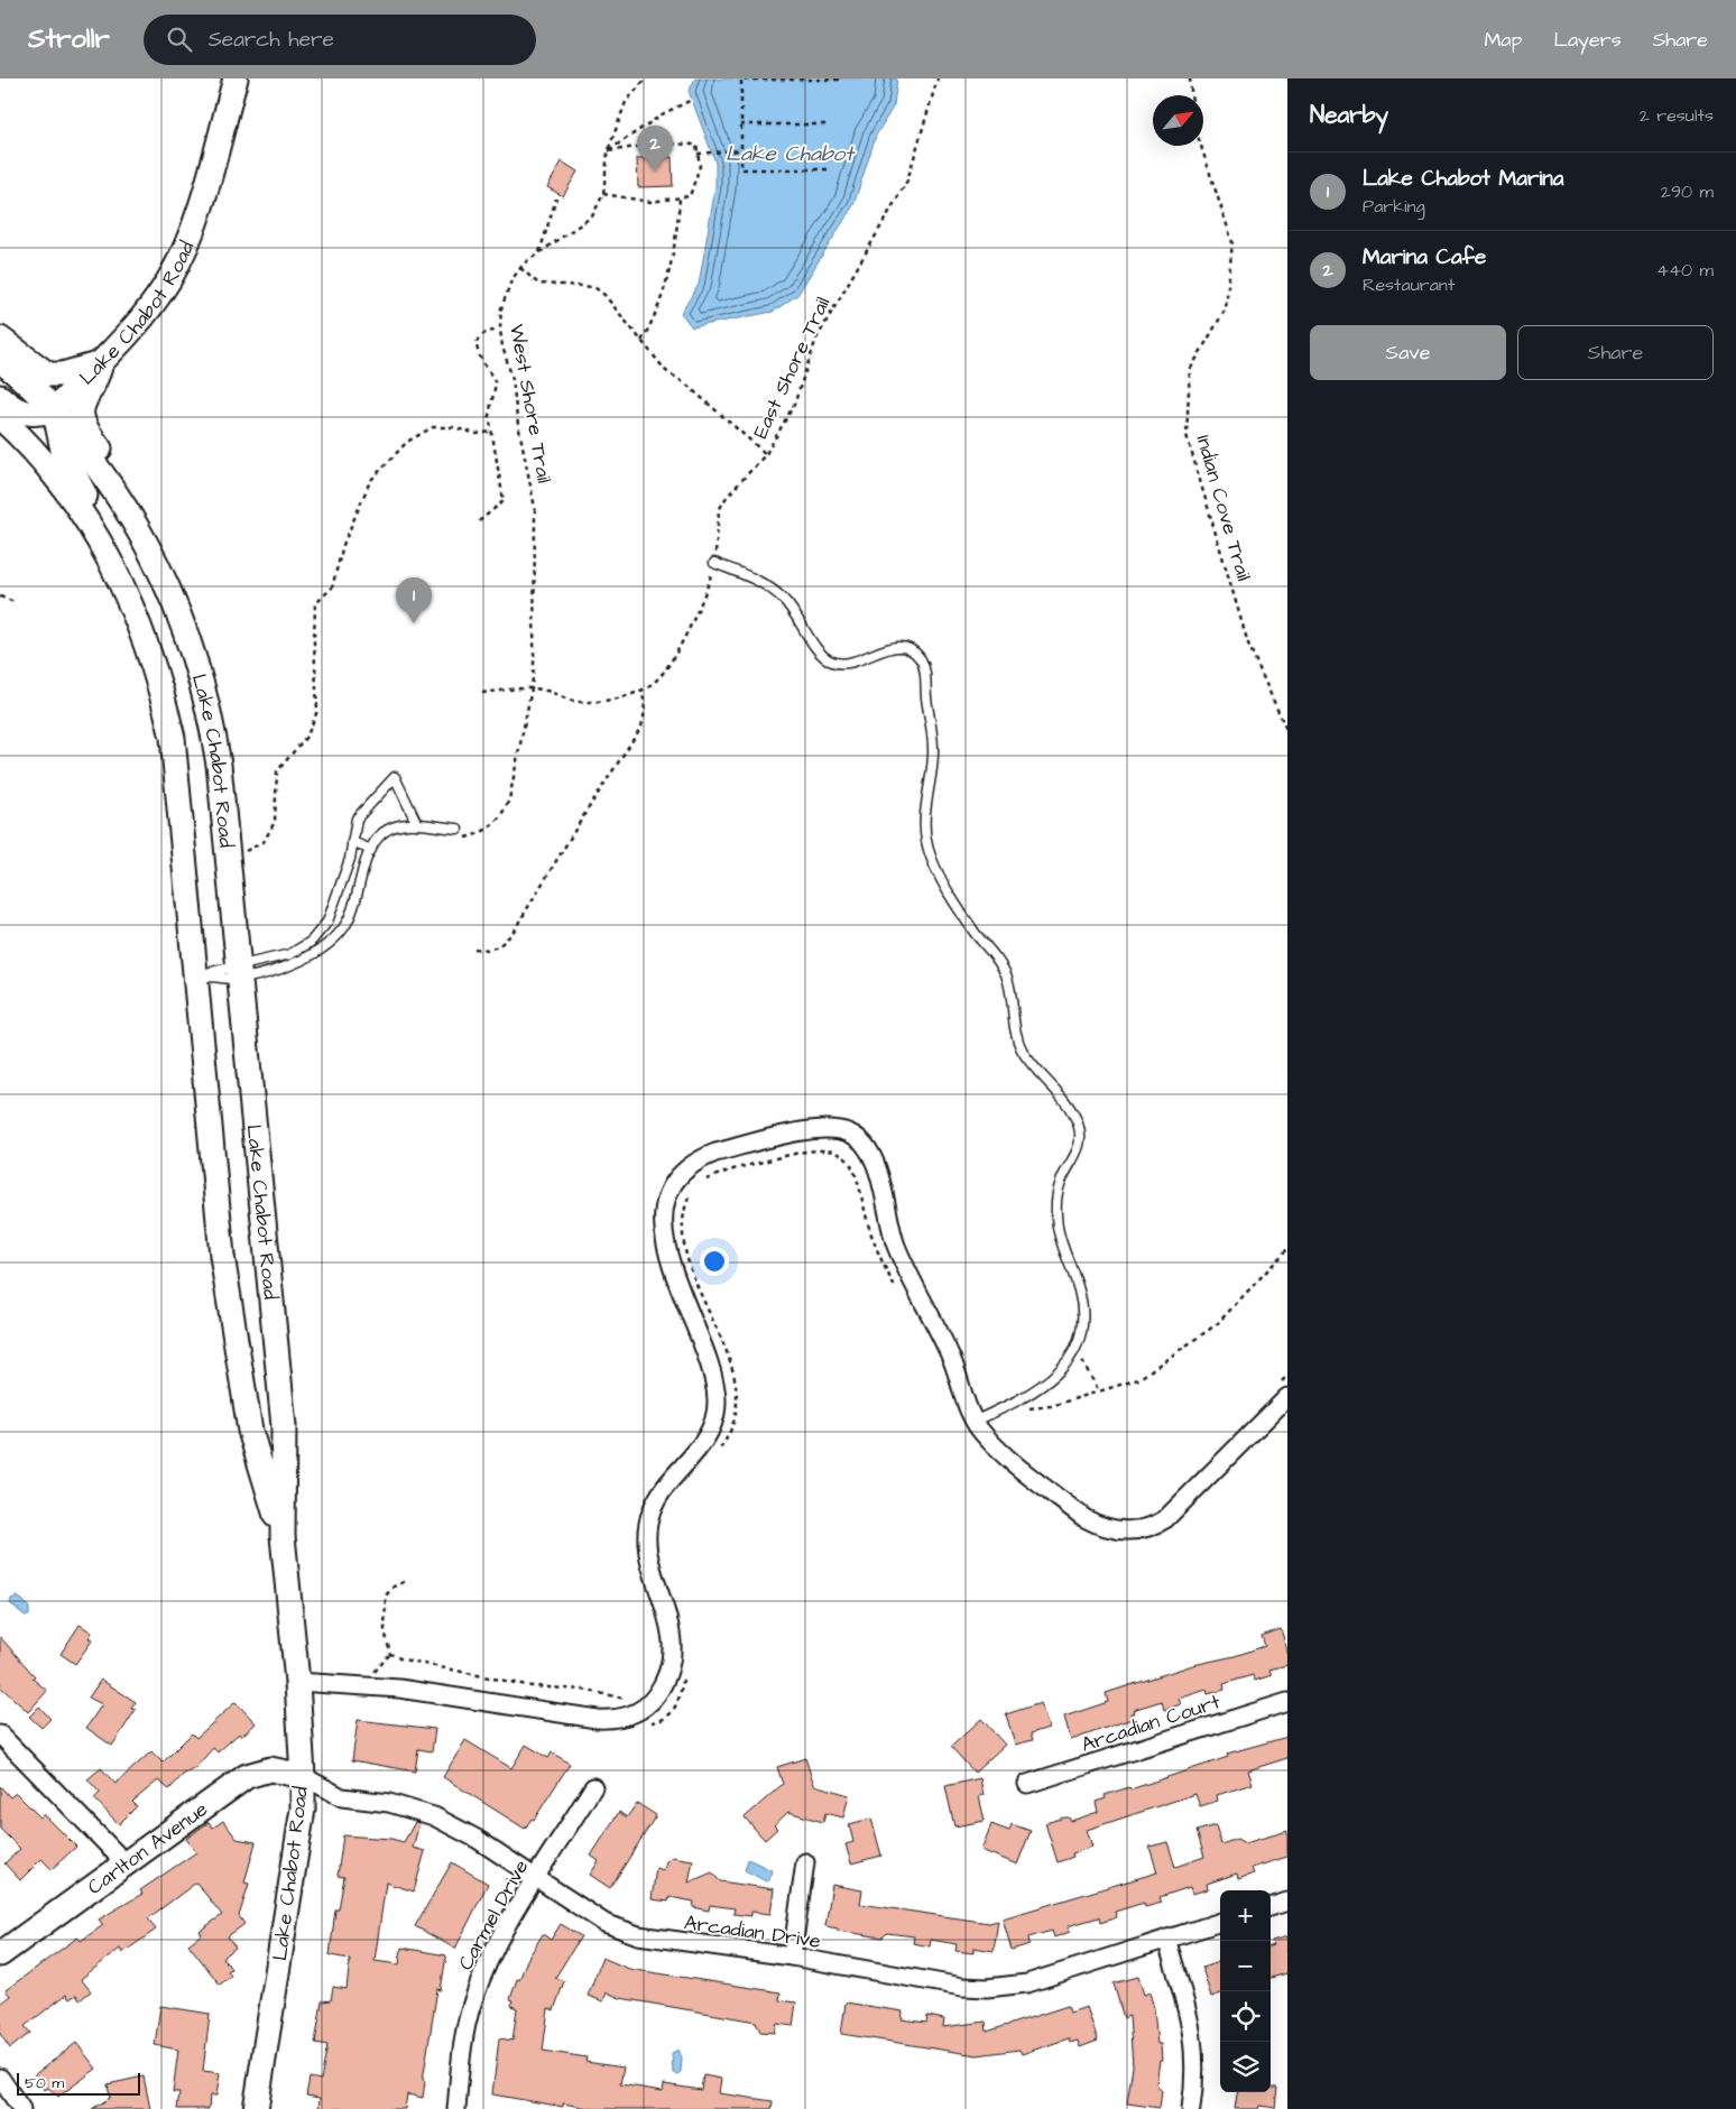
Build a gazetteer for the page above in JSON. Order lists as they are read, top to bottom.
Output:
{
  "streets": {
    "main road": ["Lake Chabot Road", "Carlton Avenue"],
    "street": ["Arcadian Court", "Carmel Drive", "Arcadian Drive"],
    "path": ["East Shore Trail", "West Shore Trail", "Indian Cove Trail"]
  },
  "crossings": [
    ["Lake Chabot Road", "Carlton Avenue"],
    ["Lake Chabot Road", "Arcadian Drive"],
    ["East Shore Trail", "West Shore Trail"],
    ["Carlton Avenue", "Arcadian Drive"],
    ["Carmel Drive", "Arcadian Drive"]
  ],
  "water": ["Lake Chabot"],
  "scale_bar": "50 m",
  "north": "top right",
  "page": {
    "header": "Strollr",
    "search": "Search here",
    "nav": ["Map", "Layers", "Share"],
    "heading": ["Nearby", "2 results"],
    "pins": ["2", "1"],
    "list": [
      {
        "mark": "1",
        "name": "Lake Chabot Marina",
        "note": "Parking",
        "value": "290 m"
      },
      {
        "mark": "2",
        "name": "Marina Cafe",
        "note": "Restaurant",
        "value": "440 m"
      }
    ],
    "buttons": ["Save", "Share"],
    "map_buttons": ["+", "−"],
    "scale": "50 m"
  }
}
